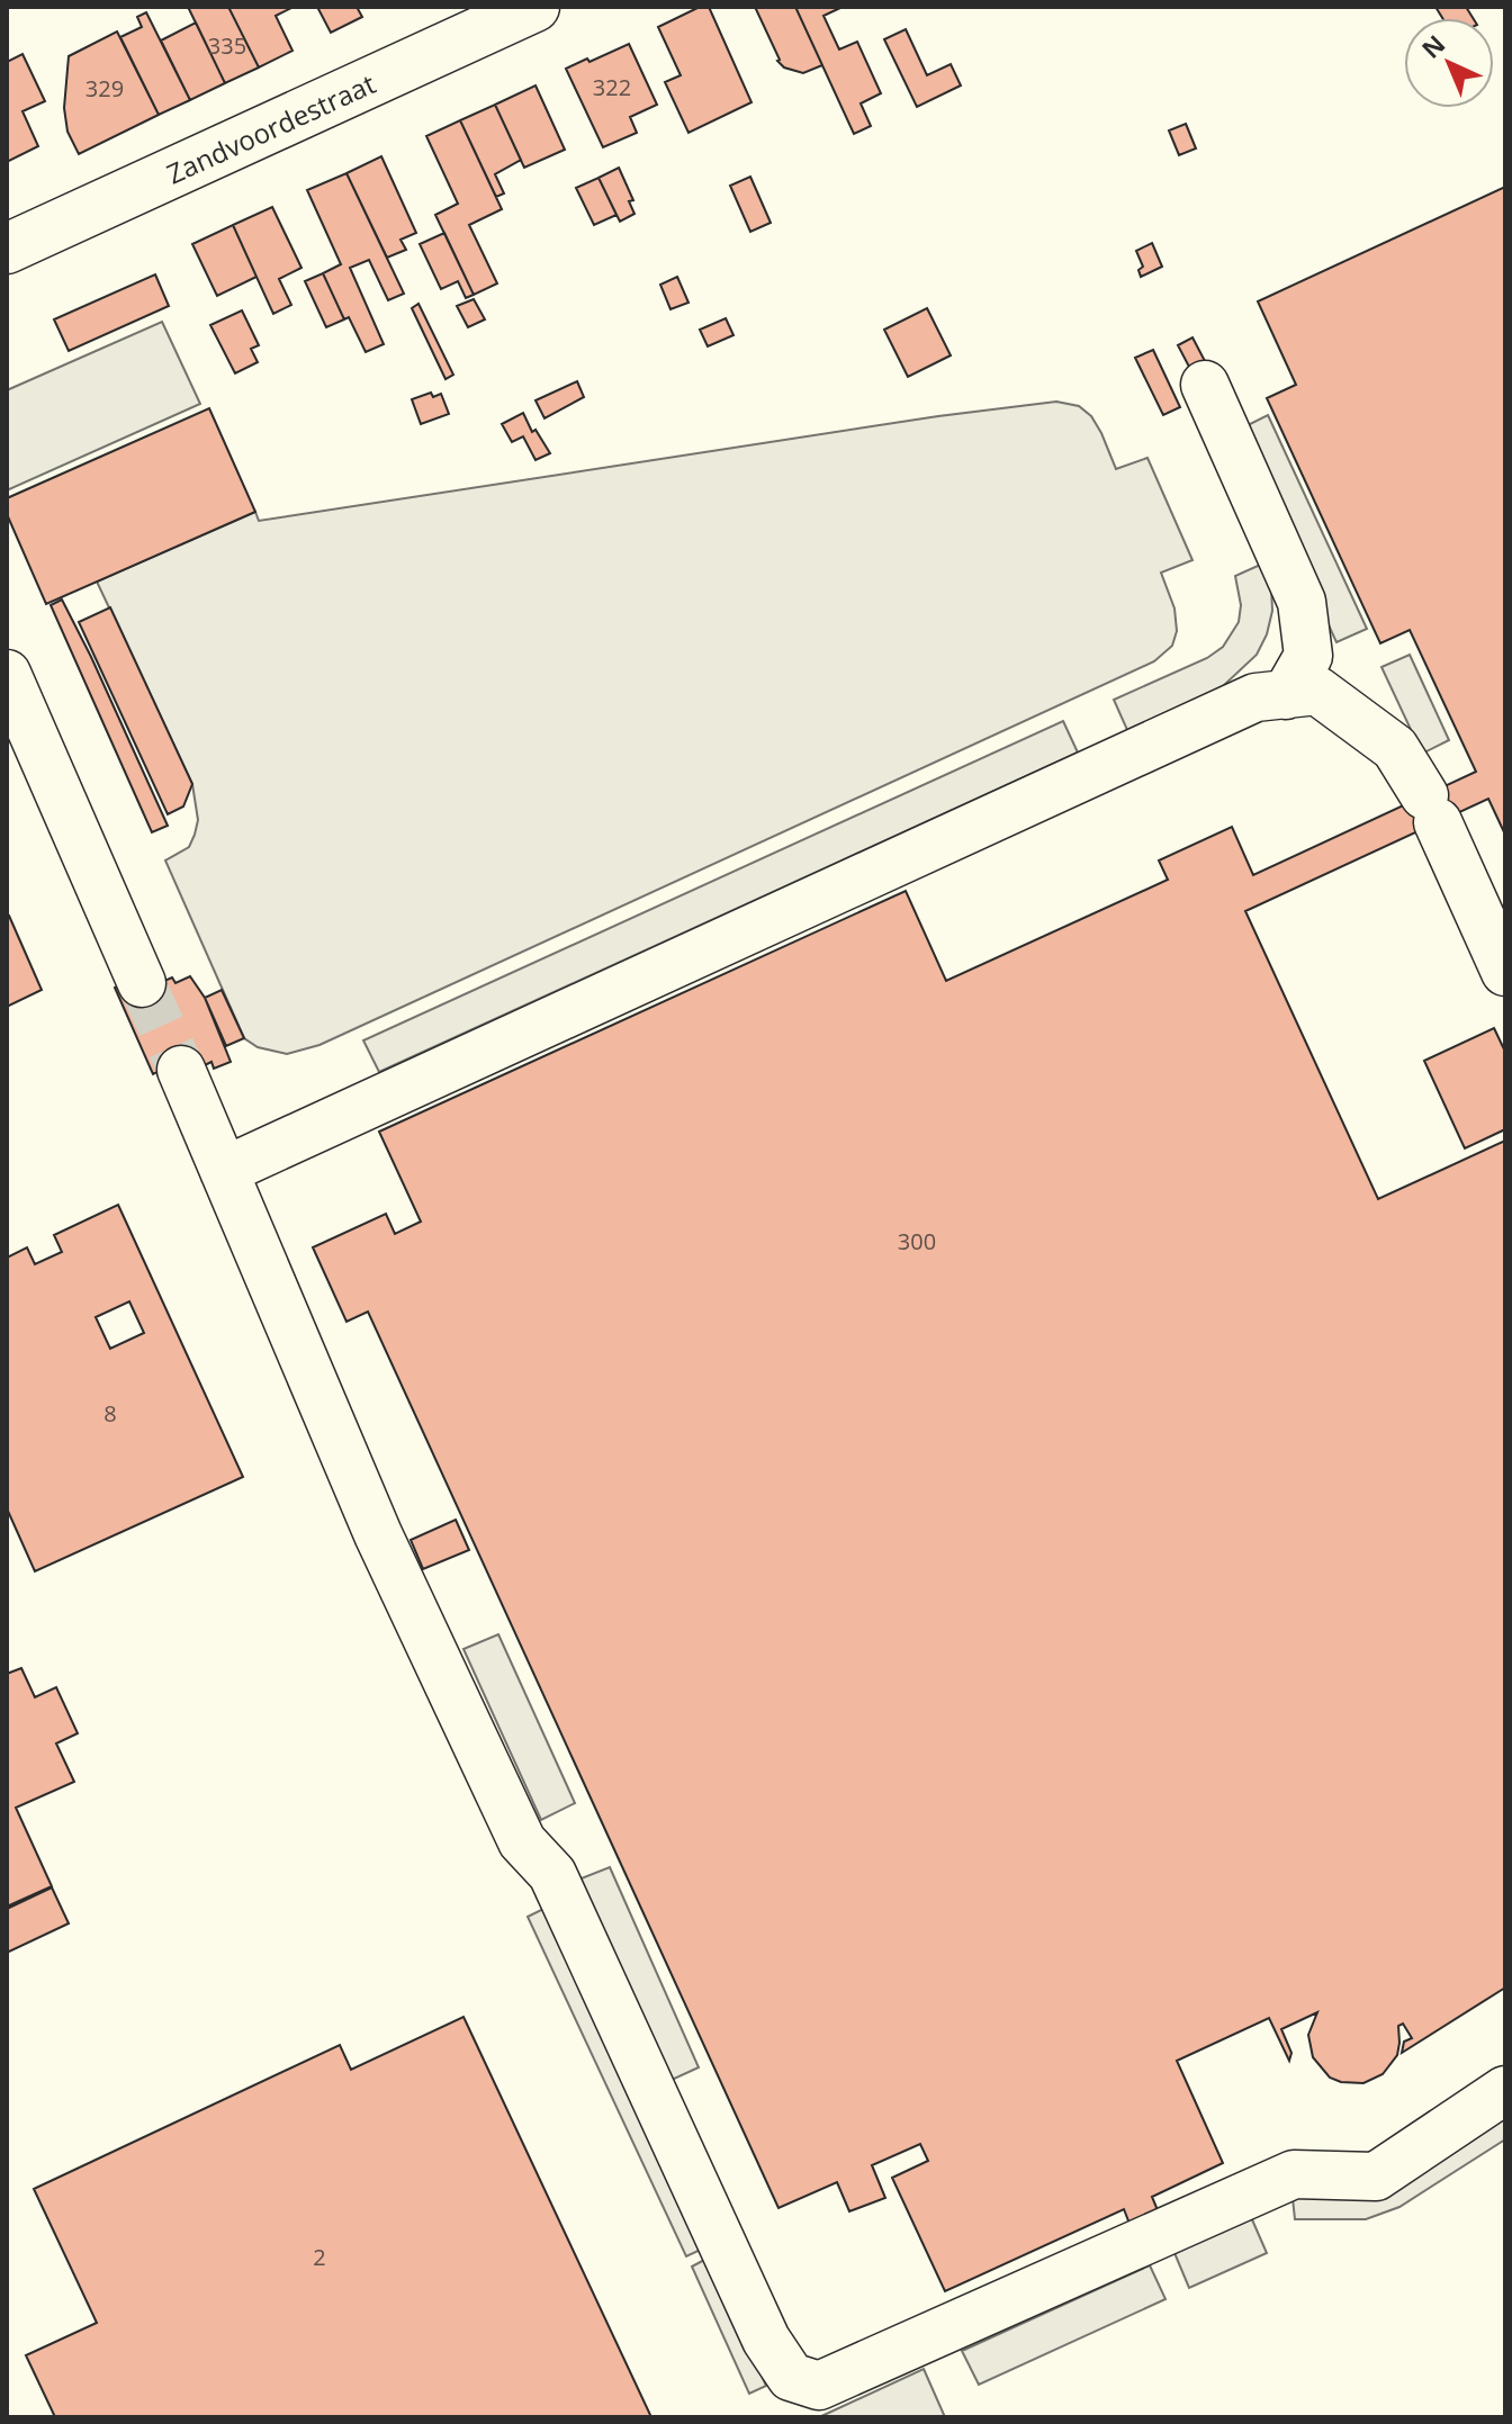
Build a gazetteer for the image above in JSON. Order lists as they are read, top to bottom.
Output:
{
  "streets": {
    "main road": ["Zandvoordestraat"]
  },
  "house_numbers": [
    "335",
    "322",
    "329",
    "300",
    "8",
    "2"
  ],
  "north": "top left"
}
